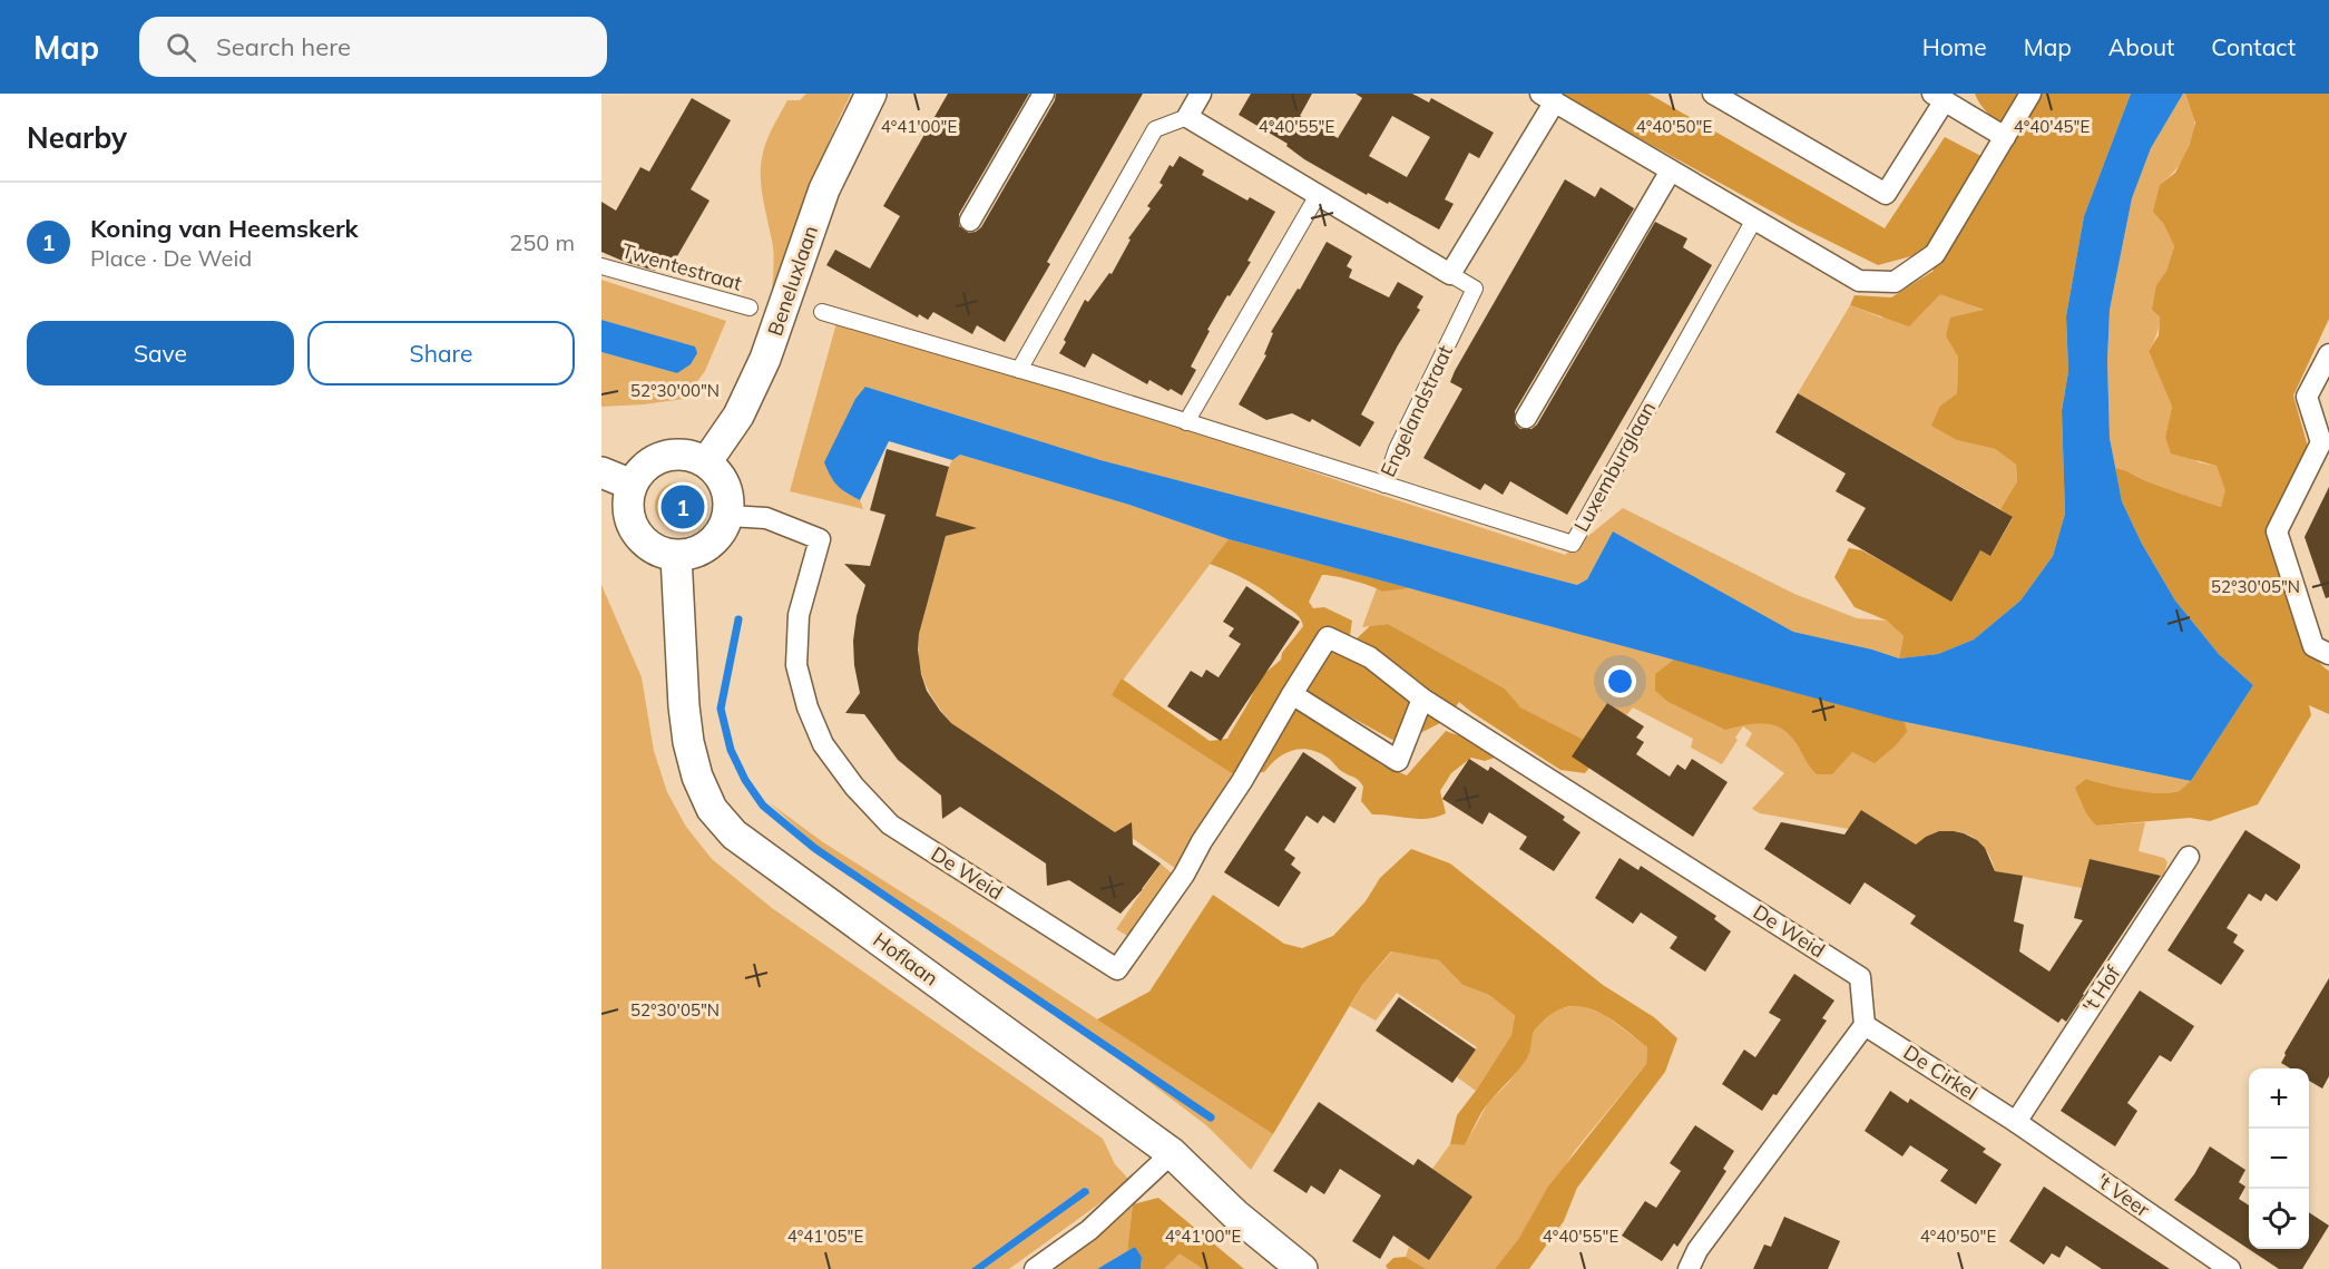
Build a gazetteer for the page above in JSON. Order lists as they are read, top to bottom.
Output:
{
  "streets": {
    "main road": ["Beneluxlaan", "Hoflaan"],
    "street": [
      "Twentestraat",
      "Engelandstraat",
      "Luxemburglaan",
      "De Weid",
      "'t Hof",
      "De Cirkel",
      "'t Veer"
    ]
  },
  "crossings": [
    ["Beneluxlaan", "De Weid"],
    ["Beneluxlaan", "Hoflaan"],
    ["Engelandstraat", "Luxemburglaan"],
    ["De Weid", "Hoflaan"],
    ["De Weid", "De Cirkel"],
    ["'t Hof", "De Cirkel"],
    ["'t Hof", "'t Veer"],
    ["De Cirkel", "'t Veer"]
  ],
  "page": {
    "header": "Map",
    "search": "Search here",
    "nav": [
      "Home",
      "Map",
      "About",
      "Contact"
    ],
    "heading": "Nearby",
    "list": [
      {
        "mark": "1",
        "name": "Koning van Heemskerk",
        "note": "Place · De Weid",
        "value": "250 m"
      }
    ],
    "buttons": ["Save", "Share"],
    "pins": "1",
    "map_buttons": ["+", "−"]
  },
  "coordinates": [
    "4°41'00\"E",
    "4°40'55\"E",
    "4°40'50\"E",
    "4°40'45\"E",
    "52°30'00\"N",
    "52°30'05\"N",
    "4°41'05\"E"
  ]
}
